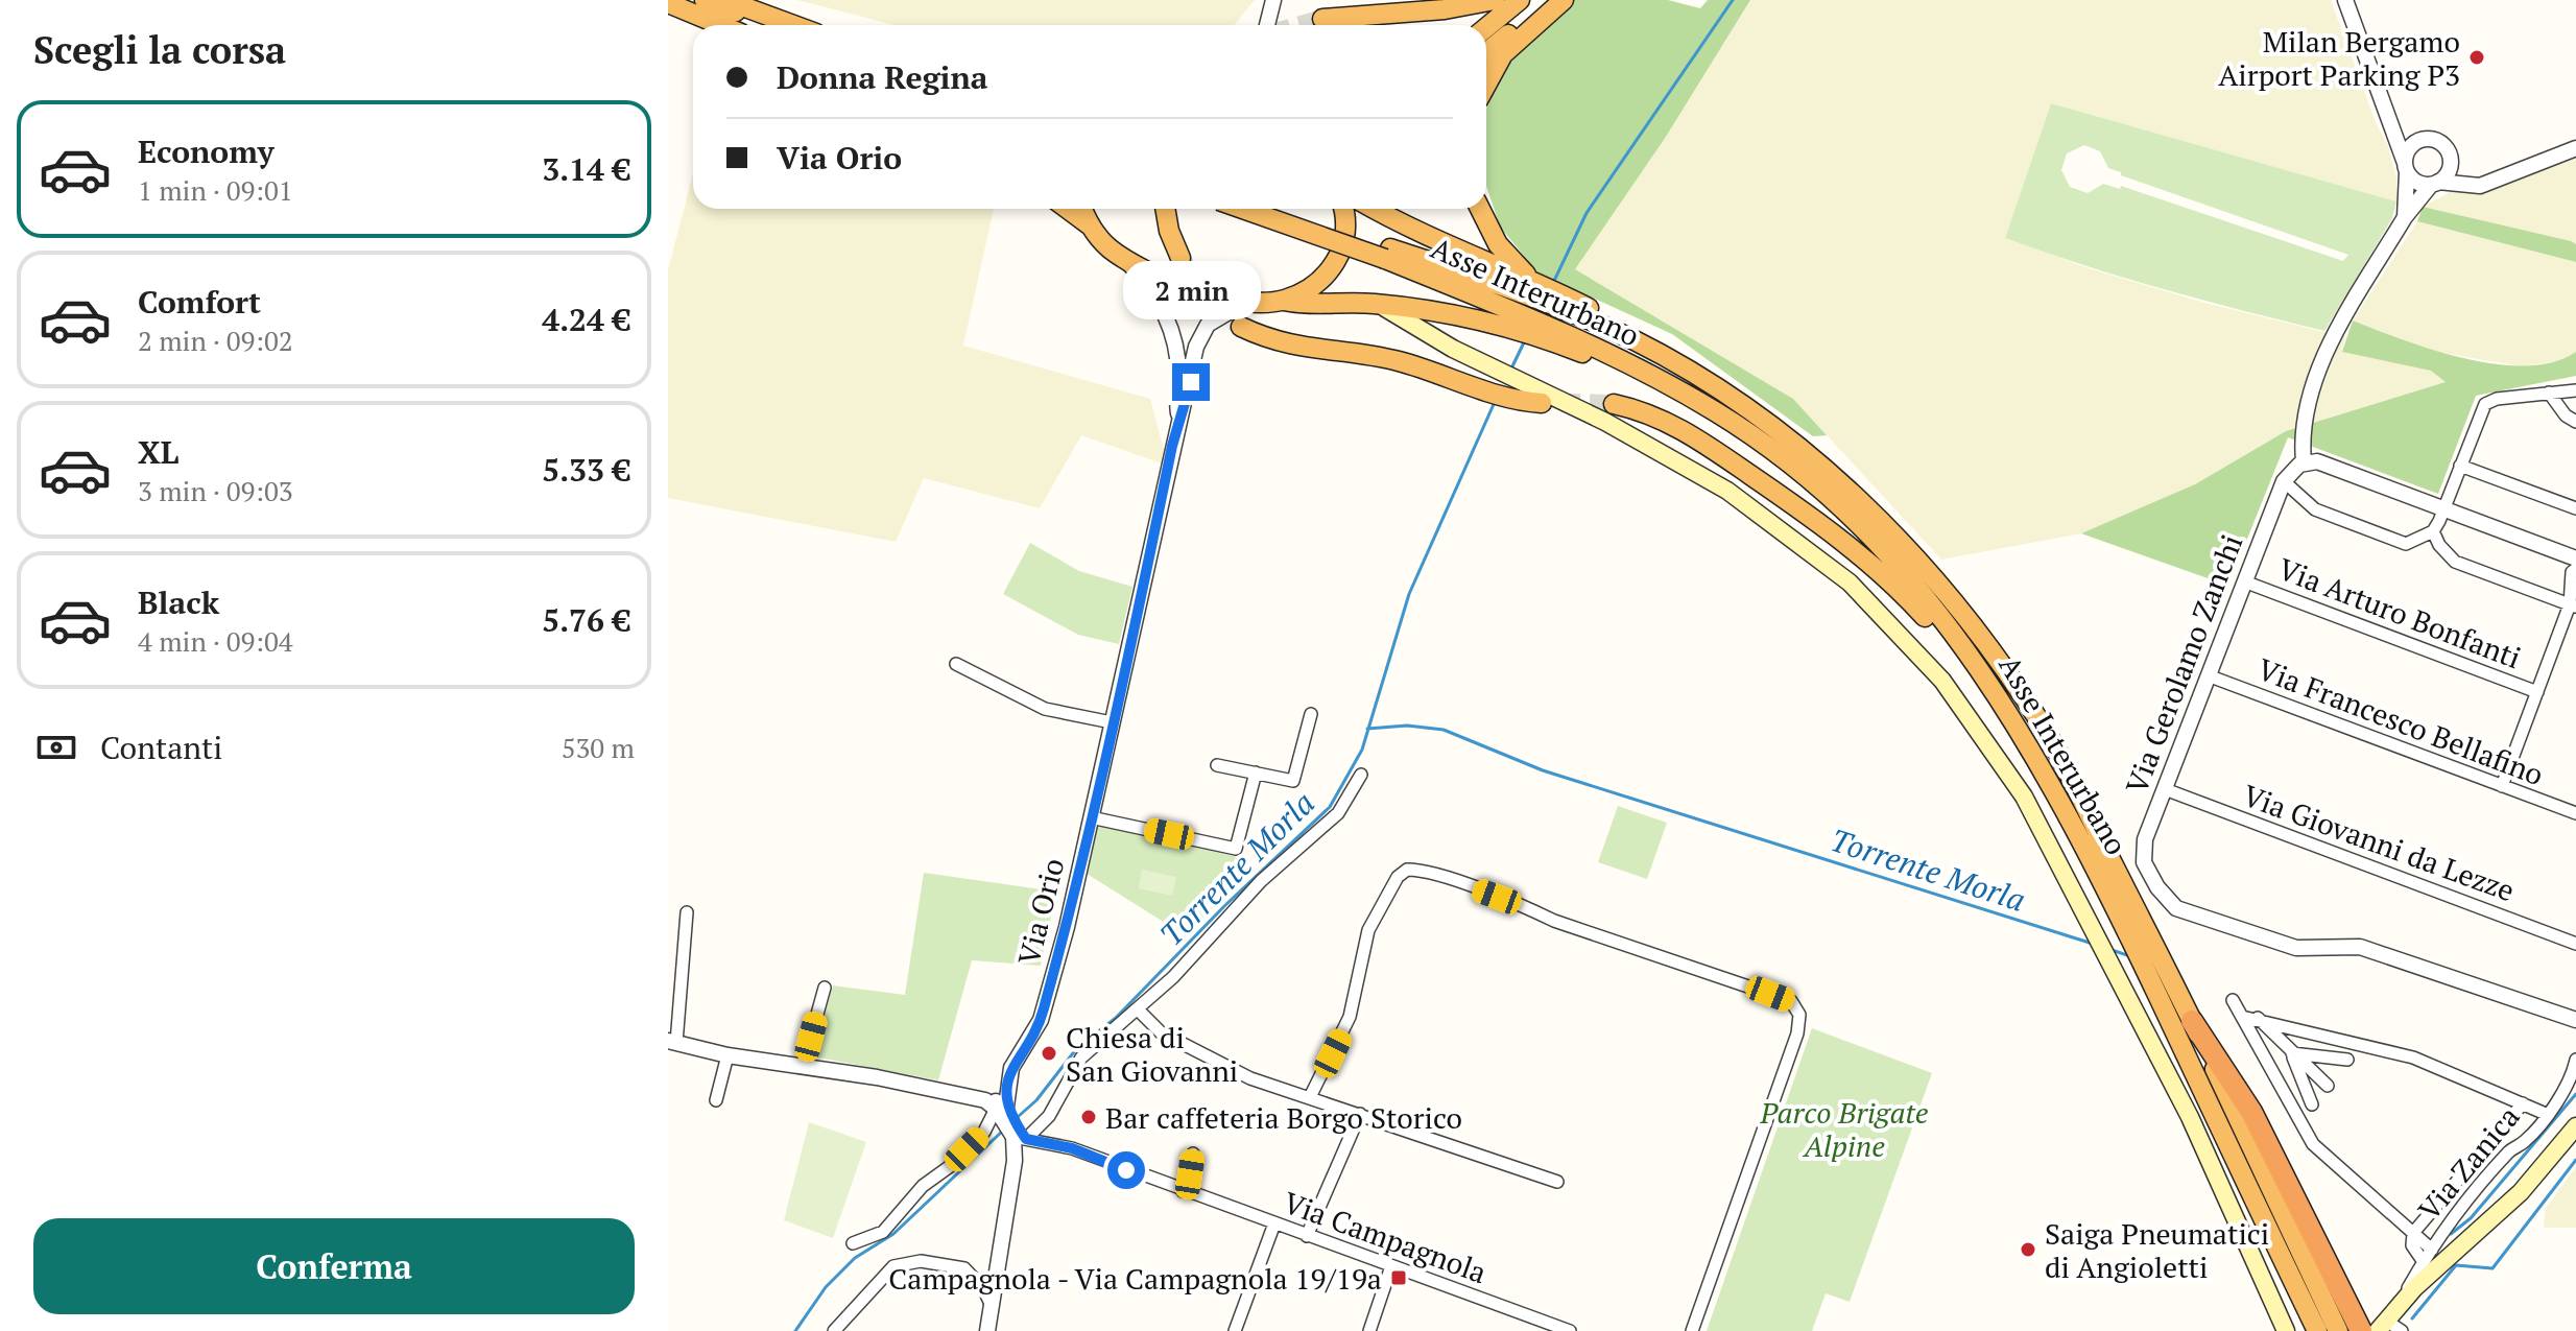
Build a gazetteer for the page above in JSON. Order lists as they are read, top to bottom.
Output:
{
  "streets": {
    "highway": ["Asse Interurbano"],
    "main road": ["Via Zanica"],
    "street": [
      "Via Arturo Bonfanti",
      "Via Gerolamo Zanchi",
      "Via Francesco Bellafino",
      "Via Giovanni da Lezze",
      "Via Orio",
      "Via Campagnola"
    ]
  },
  "crossings": [
    ["Via Arturo Bonfanti", "Via Gerolamo Zanchi"],
    ["Via Arturo Bonfanti", "Via Francesco Bellafino"],
    ["Via Gerolamo Zanchi", "Via Francesco Bellafino"],
    ["Via Gerolamo Zanchi", "Via Giovanni da Lezze"]
  ],
  "water": ["Torrente Morla"],
  "parks": ["Parco Brigate Alpine"],
  "places": {
    "other": [
      "Milan Bergamo Airport Parking P3",
      "Chiesa di San Giovanni",
      "Bar caffeteria Borgo Storico",
      "Saiga Pneumatici di Angioletti"
    ],
    "transit": ["Campagnola - Via Campagnola 19/19a"]
  },
  "page": {
    "heading": "Scegli la corsa",
    "banner": ["Donna Regina", "Via Orio"],
    "list": [
      {
        "name": "Economy",
        "note": "1 min · 09:01",
        "value": "3.14 €"
      },
      {
        "name": "Comfort",
        "note": "2 min · 09:02",
        "value": "4.24 €"
      },
      {
        "name": "XL",
        "note": "3 min · 09:03",
        "value": "5.33 €"
      },
      {
        "name": "Black",
        "note": "4 min · 09:04",
        "value": "5.76 €"
      }
    ],
    "bubble": "2 min",
    "pay": ["Contanti", "530 m"],
    "buttons": "Conferma"
  }
}
